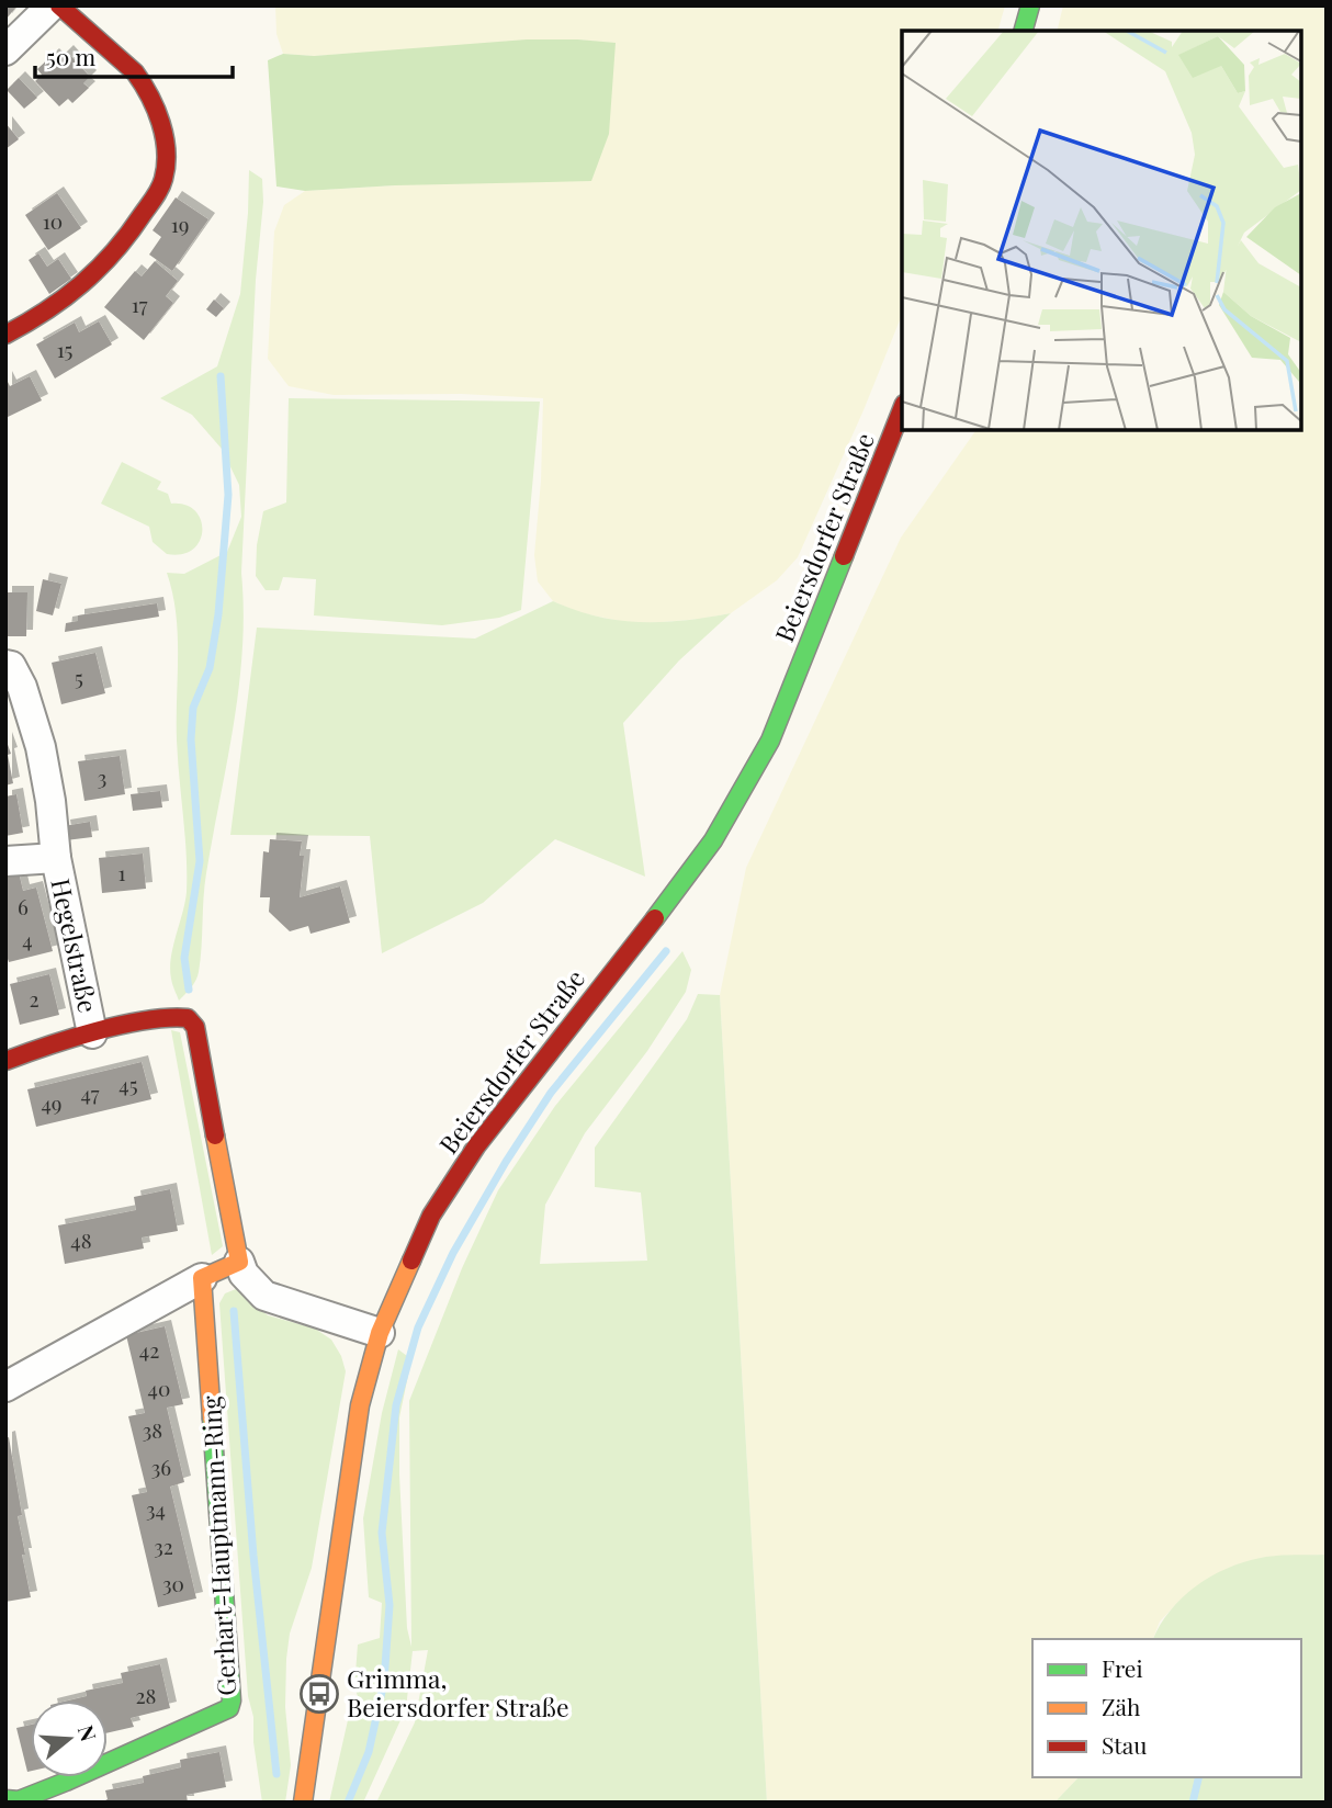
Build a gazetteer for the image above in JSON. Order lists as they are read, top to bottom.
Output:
{
  "streets": {
    "street": ["Beiersdorfer Straße", "Hegelstraße", "Gerhart-Hauptmann-Ring"]
  },
  "places": {
    "bus stop": ["Grimma, Beiersdorfer Straße"]
  },
  "house_numbers": [
    "10",
    "19",
    "17",
    "15",
    "5",
    "3",
    "1",
    "6",
    "4",
    "2",
    "45",
    "47",
    "49",
    "48",
    "42",
    "40",
    "38",
    "36",
    "34",
    "32",
    "30",
    "28"
  ],
  "legend": ["Frei", "Zäh", "Stau"],
  "scale_bar": "50 m",
  "north": "right"
}
